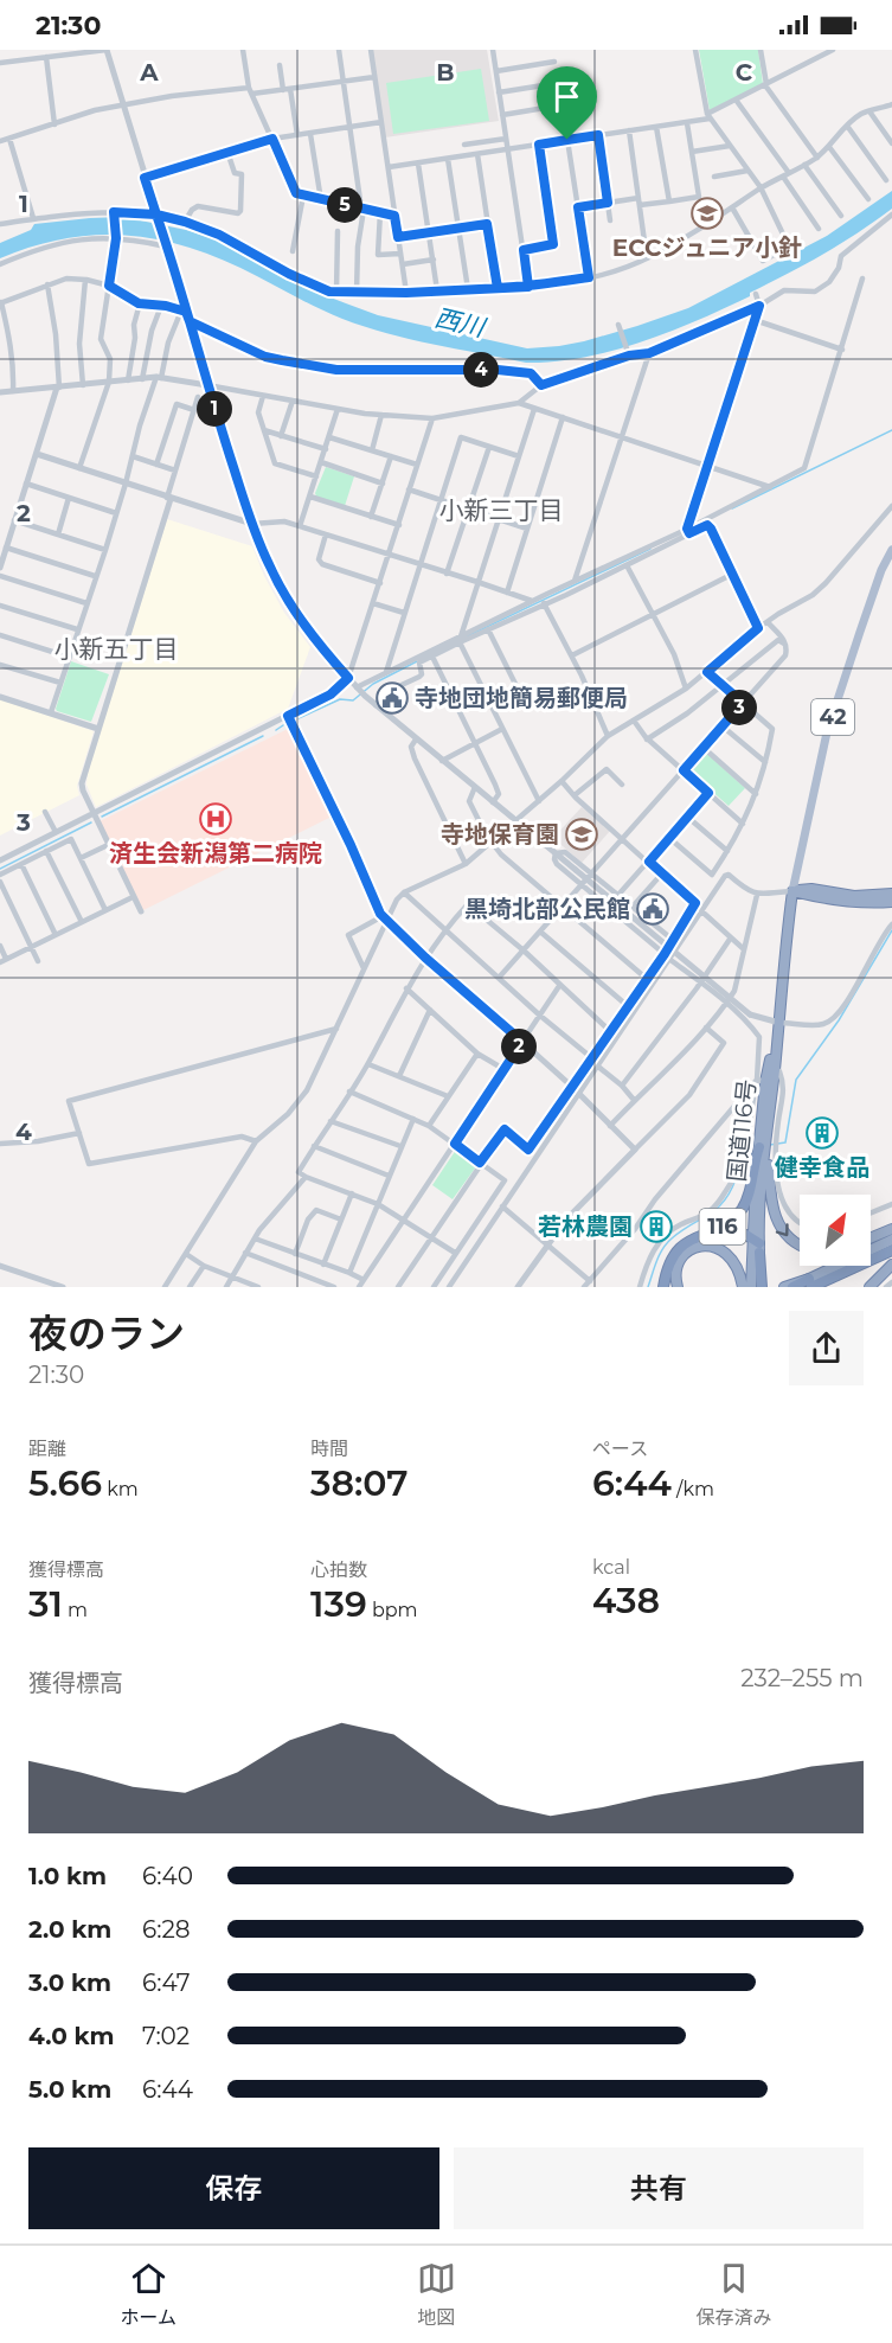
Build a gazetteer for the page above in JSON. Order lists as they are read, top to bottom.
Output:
{
  "streets": {
    "highway": ["国道116号", "116"],
    "main road": ["42"]
  },
  "crossings": [
    ["42", "国道116号"],
    ["国道116号", "116"]
  ],
  "districts": ["小新三丁目", "小新五丁目"],
  "water": ["西川"],
  "places": {
    "school or university": ["ECCジュニア小針", "寺地保育園"],
    "public building": ["寺地団地簡易郵便局", "黒埼北部公民館"],
    "hospital": ["済生会新潟第二病院"],
    "building": ["健幸食品", "若林農園"]
  },
  "north": "top right",
  "page": {
    "status": "21:30",
    "pins": [
      "5",
      "4",
      "1",
      "3",
      "2"
    ],
    "heading": ["夜のラン", "21:30"],
    "stats": [
      ["距離", "5.66 km"],
      ["時間", "38:07"],
      ["ペース", "6:44 /km"],
      ["獲得標高", "31 m"],
      ["心拍数", "139 bpm"],
      ["kcal", "438"]
    ],
    "chart": ["獲得標高", "232–255 m"],
    "list": [
      {
        "name": "1.0 km",
        "note": "6:40"
      },
      {
        "name": "2.0 km",
        "note": "6:28"
      },
      {
        "name": "3.0 km",
        "note": "6:47"
      },
      {
        "name": "4.0 km",
        "note": "7:02"
      },
      {
        "name": "5.0 km",
        "note": "6:44"
      }
    ],
    "buttons": ["保存", "共有"],
    "tabs": ["ホーム", "地図", "保存済み"]
  },
  "grid": {
    "columns": ["A", "B", "C"],
    "rows": [
      "1",
      "2",
      "3",
      "4"
    ]
  }
}
